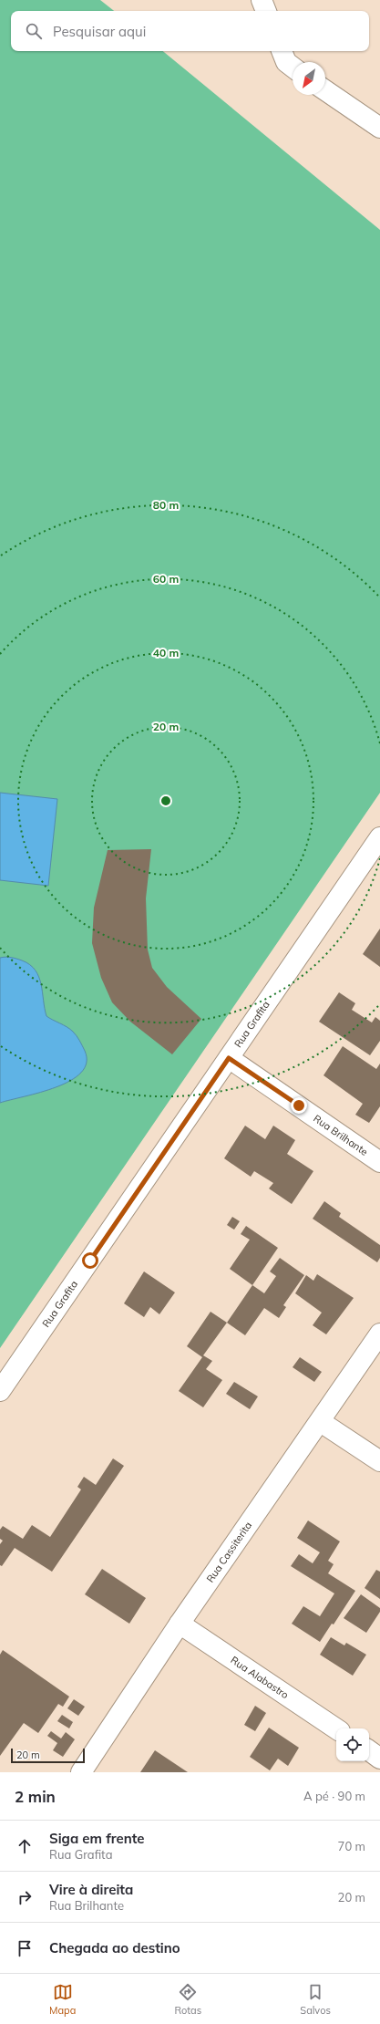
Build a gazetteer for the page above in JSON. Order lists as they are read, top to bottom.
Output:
{
  "streets": {
    "street": [
      "Rua Grafita",
      "Rua Brilhante",
      "Rua Cassiterita",
      "Rua Alabastro"
    ]
  },
  "crossings": [
    ["Rua Grafita", "Rua Brilhante"],
    ["Rua Cassiterita", "Rua Alabastro"]
  ],
  "scale_bar": "20 m",
  "north": "bottom left",
  "page": {
    "search": "Pesquisar aqui",
    "scale": "20 m",
    "heading": ["2 min", "A pé · 90 m"],
    "list": [
      ["Siga em frente", "Rua Grafita", "70 m"],
      ["Vire à direita", "Rua Brilhante", "20 m"],
      "Chegada ao destino"
    ],
    "nav": ["Mapa", "Rotas", "Salvos"]
  },
  "rings": [
    "80 m",
    "60 m",
    "40 m",
    "20 m"
  ]
}
